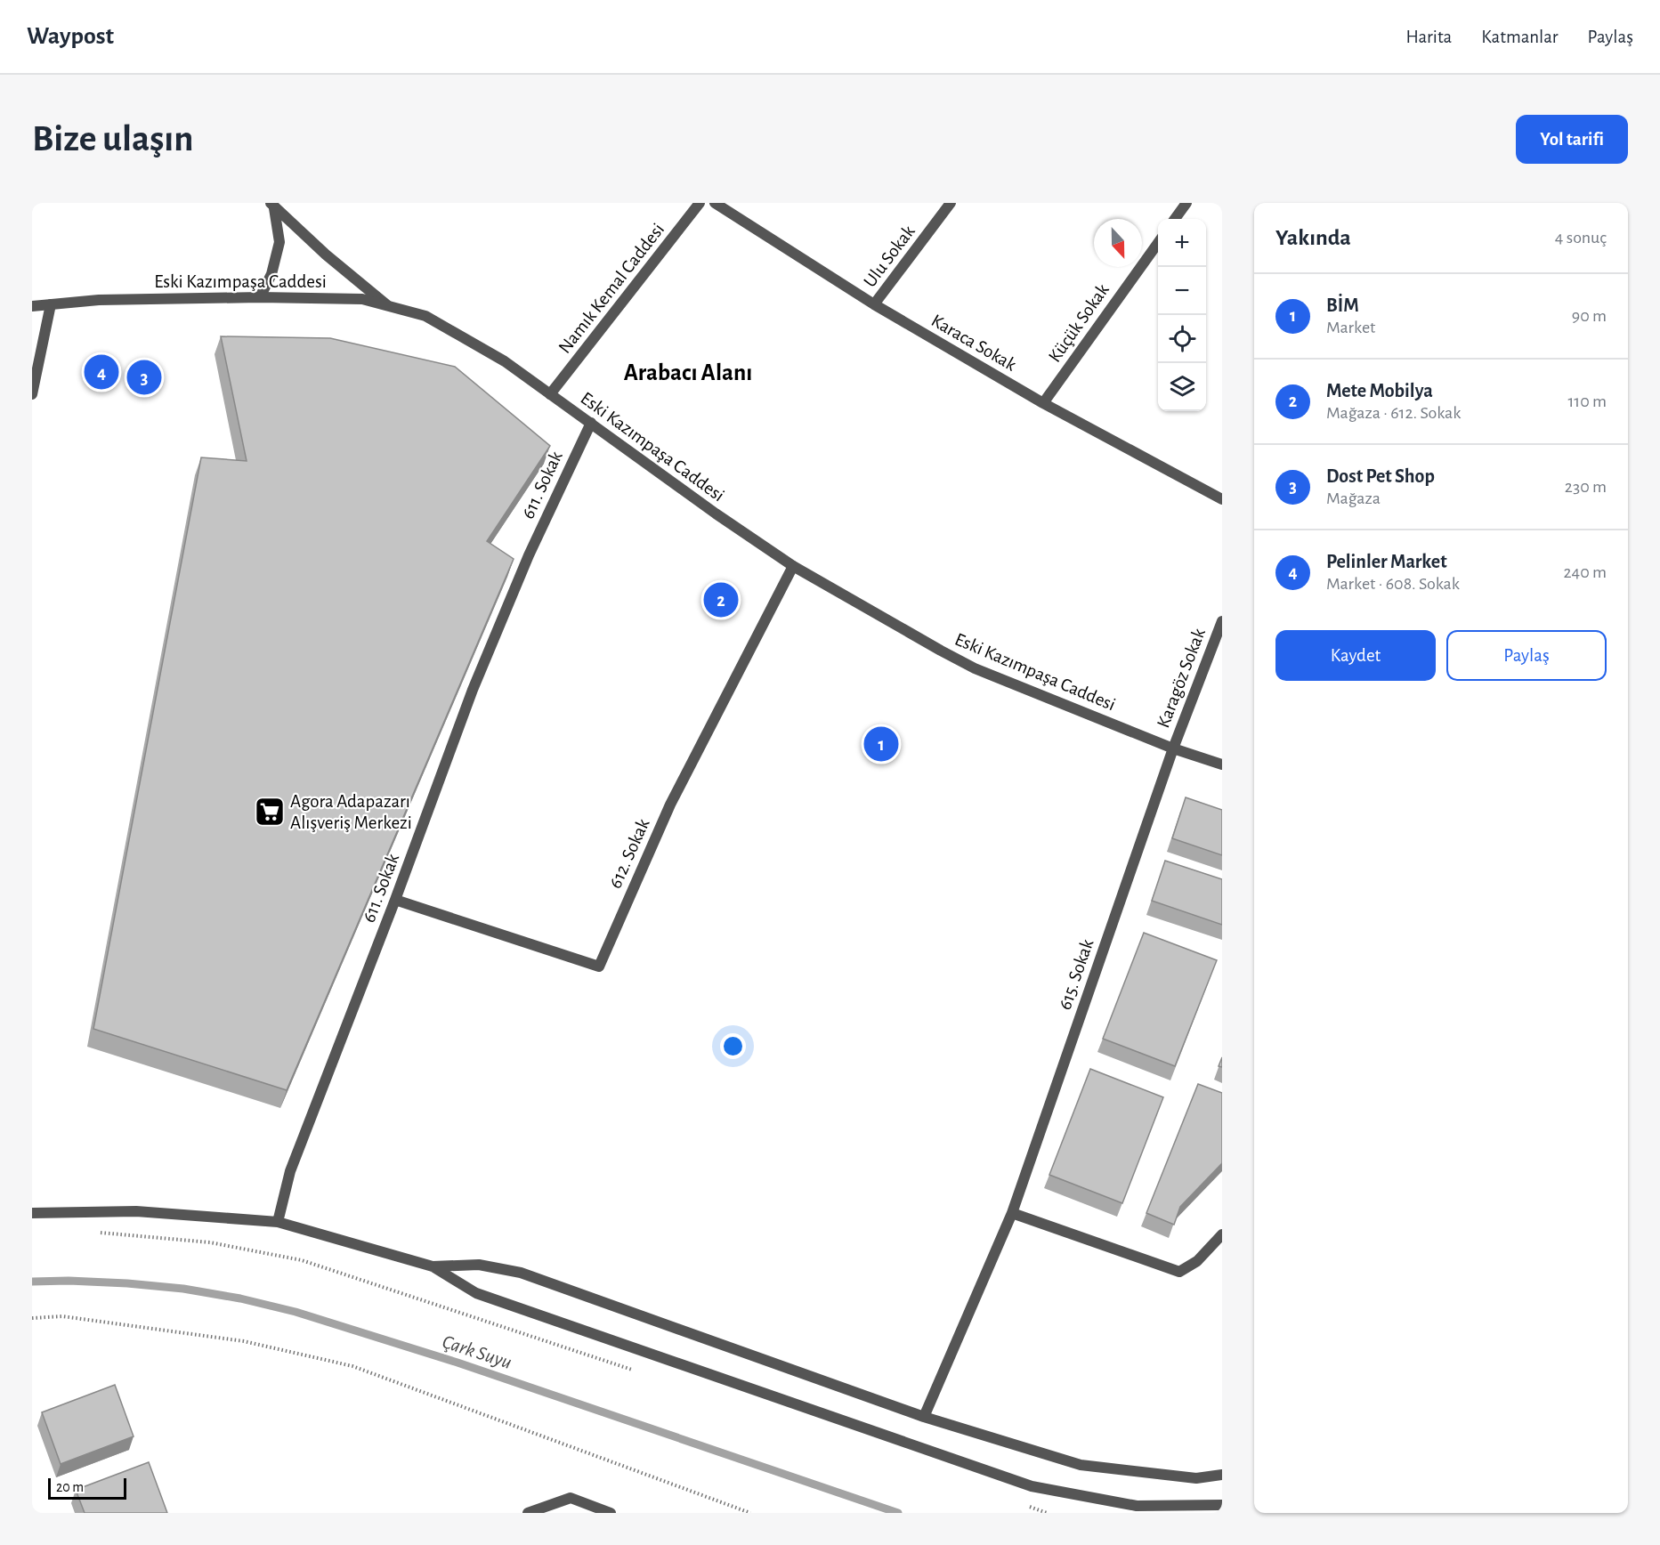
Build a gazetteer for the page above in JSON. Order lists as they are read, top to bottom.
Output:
{
  "streets": {
    "street": [
      "Ulu Sokak",
      "Eski Kazımpaşa Caddesi",
      "Namık Kemal Caddesi",
      "Küçük Sokak",
      "Karaca Sokak",
      "611. Sokak",
      "Karagöz Sokak",
      "612. Sokak",
      "615. Sokak"
    ]
  },
  "crossings": [
    ["Ulu Sokak", "Karaca Sokak"],
    ["Eski Kazımpaşa Caddesi", "Namık Kemal Caddesi"],
    ["Eski Kazımpaşa Caddesi", "611. Sokak"],
    ["Eski Kazımpaşa Caddesi", "Karagöz Sokak"],
    ["Eski Kazımpaşa Caddesi", "612. Sokak"],
    ["Eski Kazımpaşa Caddesi", "615. Sokak"],
    ["Küçük Sokak", "Karaca Sokak"],
    ["611. Sokak", "612. Sokak"],
    ["Karagöz Sokak", "615. Sokak"]
  ],
  "districts": ["Arabacı Alanı"],
  "water": ["Çark Suyu"],
  "places": {
    "supermarket": ["Agora Adapazarı Alışveriş Merkezi"]
  },
  "scale_bar": "20 m",
  "north": "bottom",
  "page": {
    "header": "Waypost",
    "nav": ["Harita", "Katmanlar", "Paylaş"],
    "buttons": [
      "Yol tarifi",
      ["Kaydet", "Paylaş"]
    ],
    "title": "Bize ulaşın",
    "heading": ["Yakında", "4 sonuç"],
    "map_buttons": ["+", "−"],
    "list": [
      {
        "mark": "1",
        "name": "BİM",
        "note": "Market",
        "value": "90 m"
      },
      {
        "mark": "2",
        "name": "Mete Mobilya",
        "note": "Mağaza · 612. Sokak",
        "value": "110 m"
      },
      {
        "mark": "3",
        "name": "Dost Pet Shop",
        "note": "Mağaza",
        "value": "230 m"
      },
      {
        "mark": "4",
        "name": "Pelinler Market",
        "note": "Market · 608. Sokak",
        "value": "240 m"
      }
    ],
    "pins": [
      "4",
      "3",
      "2",
      "1"
    ],
    "scale": "20 m"
  }
}
